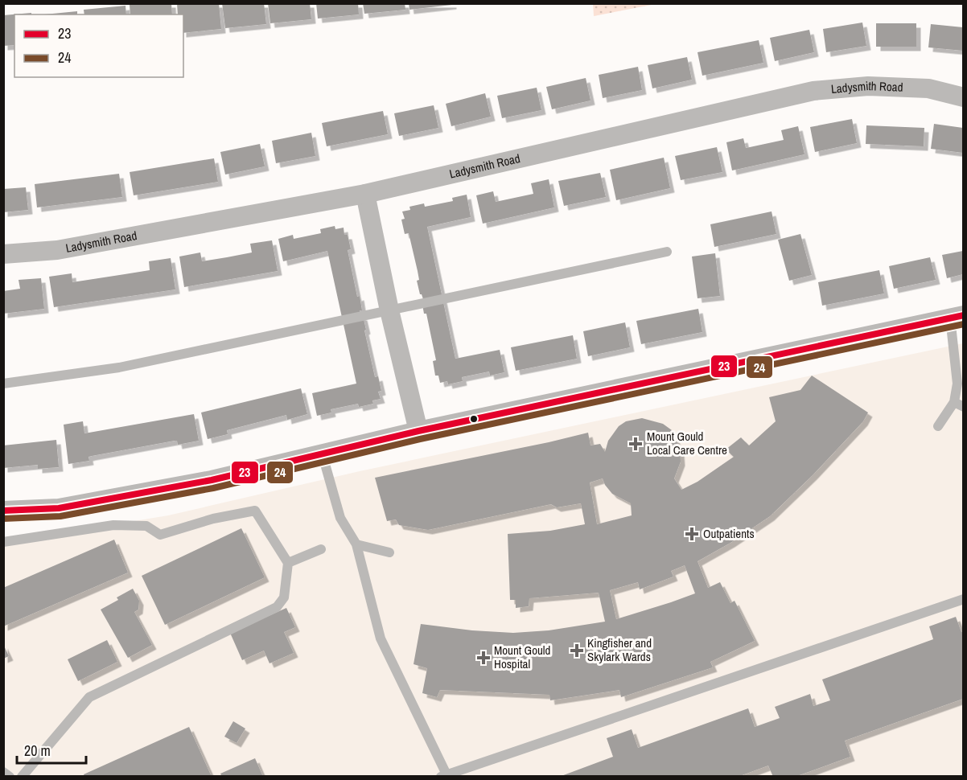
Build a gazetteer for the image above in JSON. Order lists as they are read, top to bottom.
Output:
{
  "streets": {
    "street": ["Ladysmith Road"]
  },
  "places": {
    "health": [
      "Mount Gould Local Care Centre",
      "Outpatients",
      "Kingfisher and Skylark Wards",
      "Mount Gould Hospital"
    ]
  },
  "lines": ["transit line 23", "transit line 24"],
  "legend": ["23", "24"],
  "scale_bar": "20 m"
}
